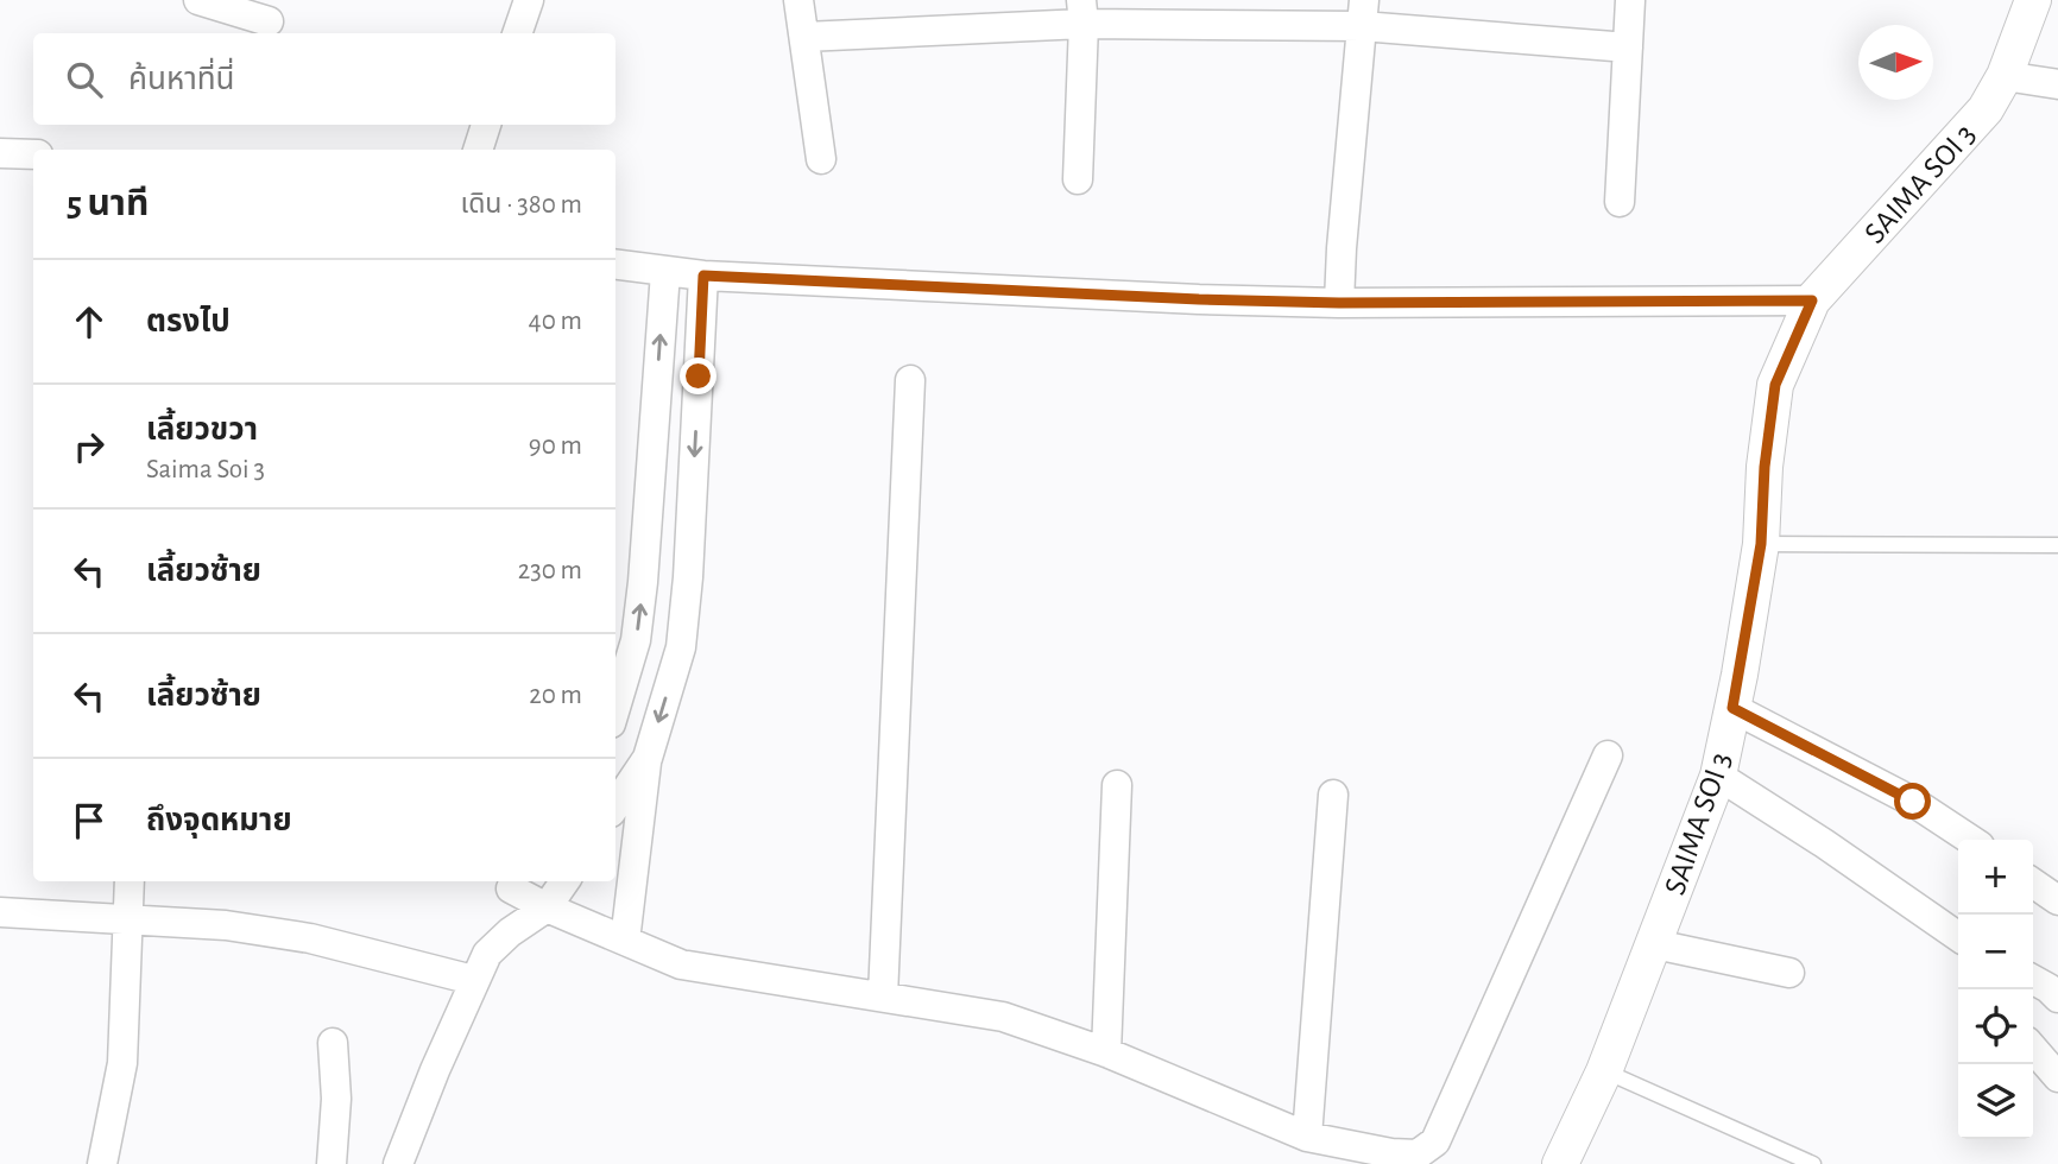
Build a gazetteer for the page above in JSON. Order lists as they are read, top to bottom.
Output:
{
  "streets": {
    "street": ["SAIMA SOI 3"]
  },
  "north": "right",
  "page": {
    "search": "ค้นหาที่นี่",
    "heading": ["5 นาที", "เดิน · 380 m"],
    "list": [
      ["ตรงไป", "40 m"],
      ["เลี้ยวขวา", "Saima Soi 3", "90 m"],
      ["เลี้ยวซ้าย", "230 m"],
      ["เลี้ยวซ้าย", "20 m"],
      "ถึงจุดหมาย"
    ],
    "map_buttons": ["+", "−"]
  }
}
